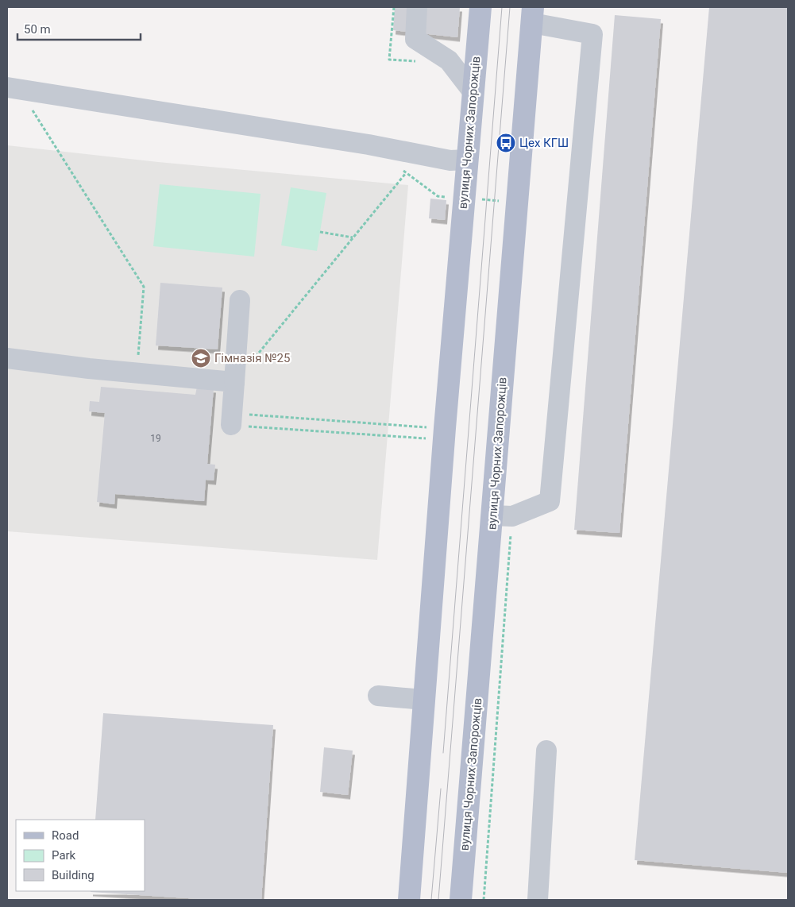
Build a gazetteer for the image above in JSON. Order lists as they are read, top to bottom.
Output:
{
  "streets": {
    "main road": ["вулиця Чорних Запорожців"]
  },
  "places": {
    "bus stop": ["Цех КГШ"],
    "school or university": ["Гімназія №25"]
  },
  "house_numbers": ["19"],
  "legend": ["Road", "Park", "Building"],
  "scale_bar": "50 m"
}
